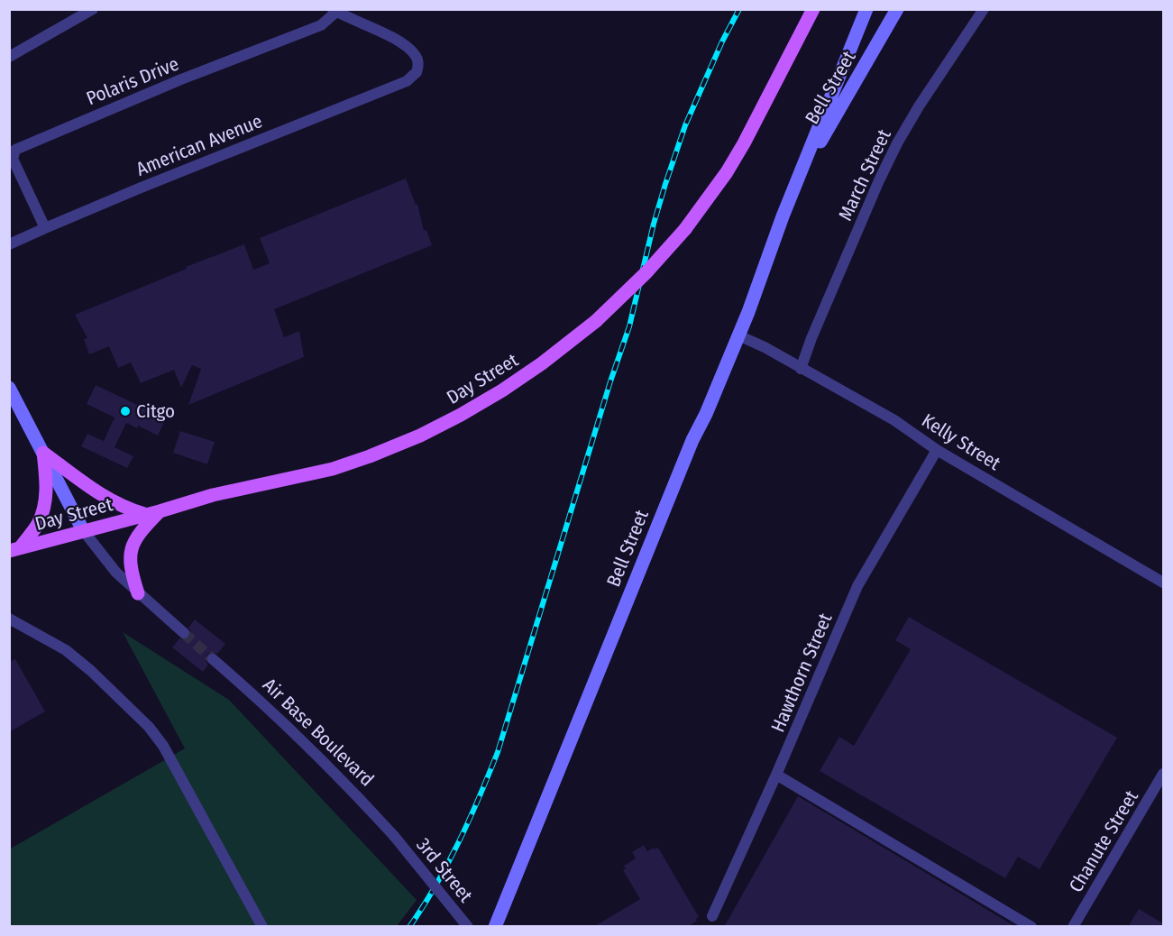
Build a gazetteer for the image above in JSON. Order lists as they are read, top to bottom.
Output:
{
  "streets": {
    "main road": ["Bell Street", "Day Street"],
    "street": [
      "Polaris Drive",
      "American Avenue",
      "March Street",
      "Kelly Street",
      "Hawthorn Street",
      "Air Base Boulevard",
      "Chanute Street",
      "3rd Street"
    ]
  },
  "crossings": [
    ["Polaris Drive", "American Avenue"],
    ["Bell Street", "Kelly Street"],
    ["March Street", "Kelly Street"],
    ["Kelly Street", "Hawthorn Street"],
    ["Air Base Boulevard", "3rd Street"]
  ],
  "places": ["Citgo"]
}
